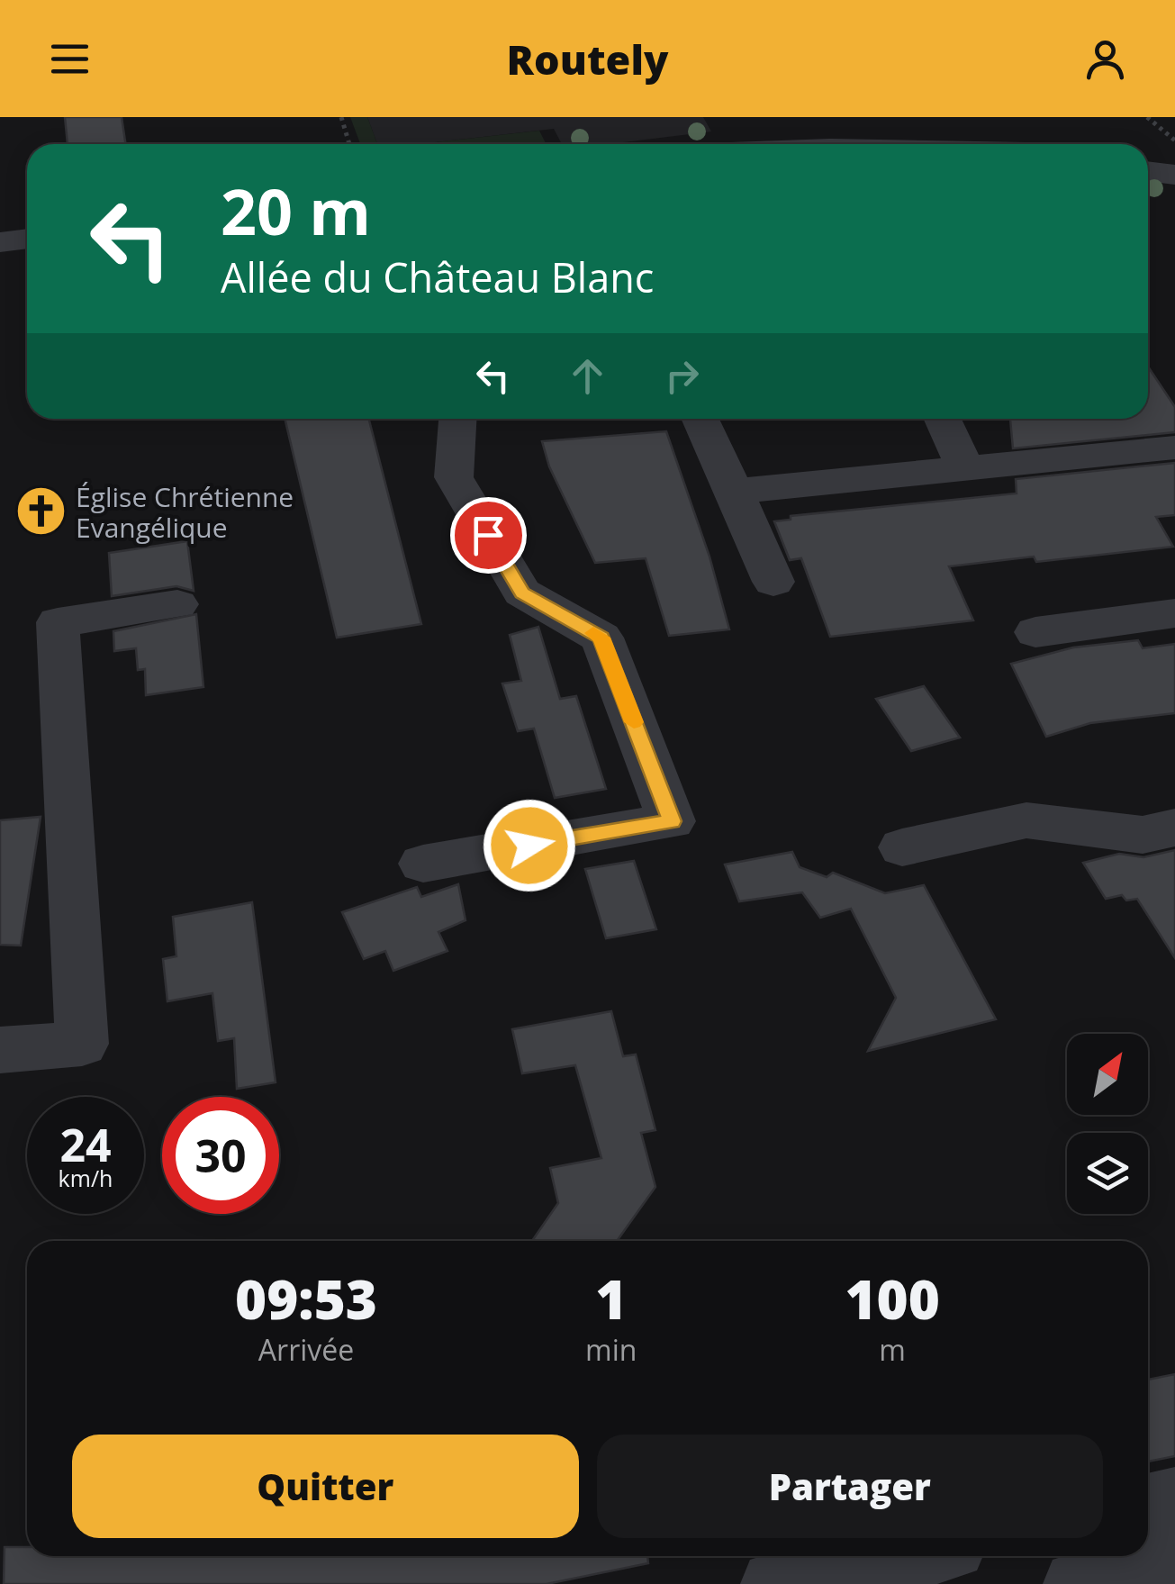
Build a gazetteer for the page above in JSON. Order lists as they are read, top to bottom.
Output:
{
  "places": {
    "church": ["Église Chrétienne Evangélique"]
  },
  "north": "top right",
  "page": {
    "header": "Routely",
    "turn": ["20 m", "Allée du Château Blanc"],
    "speed": "24 km/h",
    "limit": "30",
    "eta": [
      "09:53",
      "Arrivée",
      "1",
      "min",
      "100",
      "m"
    ],
    "buttons": ["Quitter", "Partager"]
  }
}
